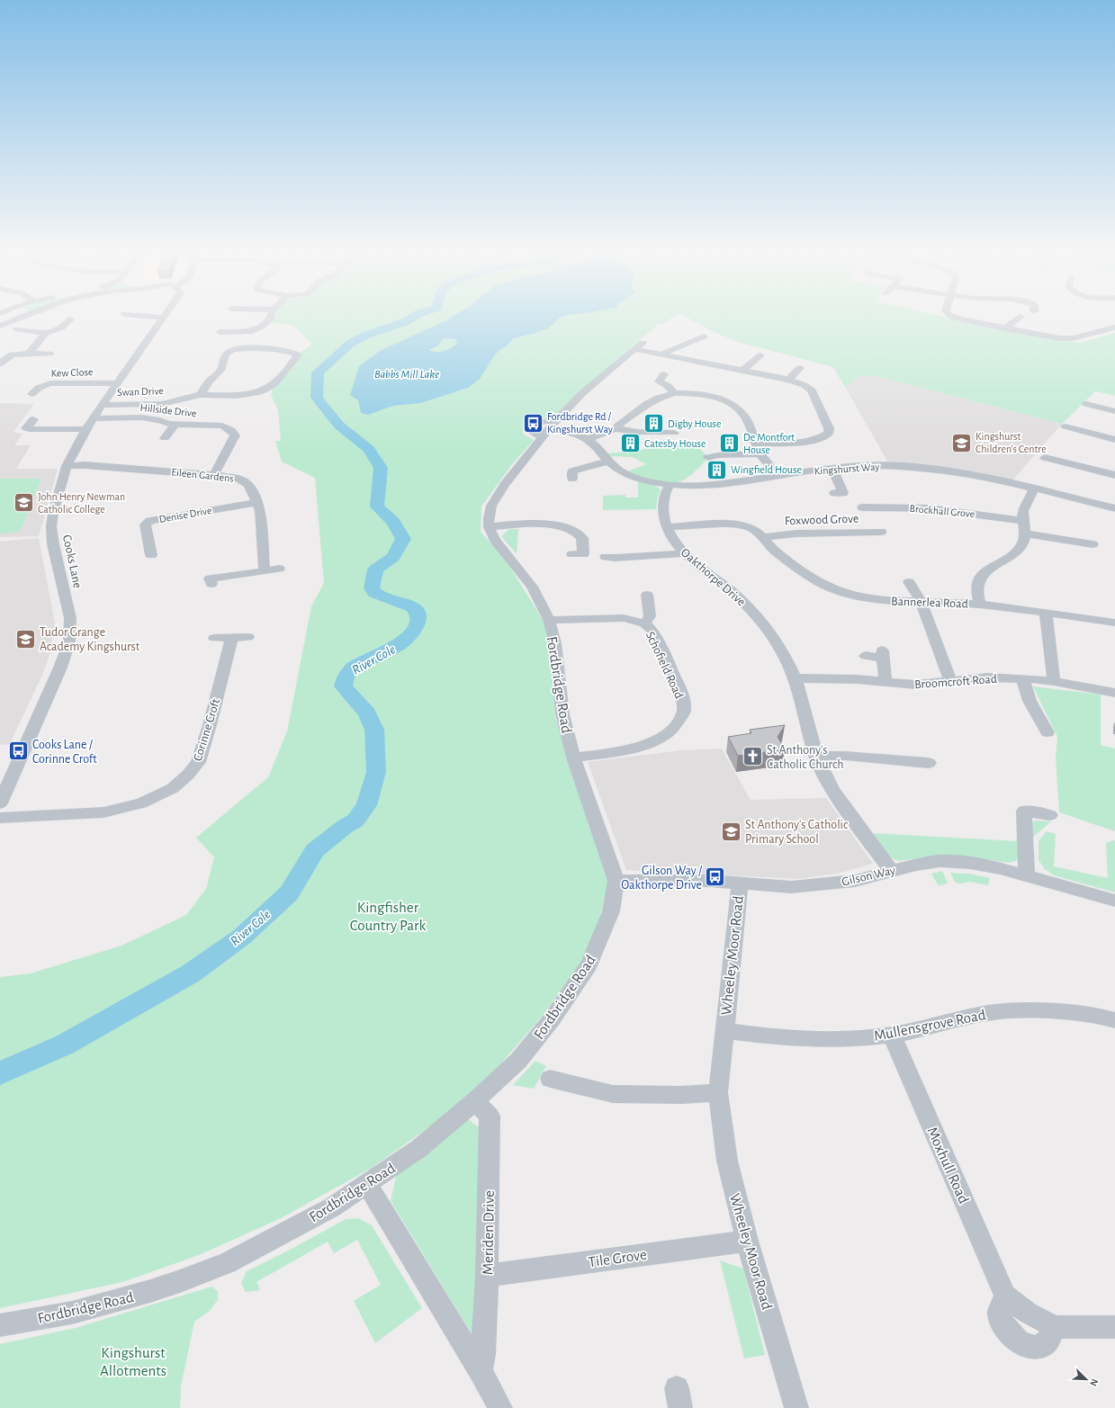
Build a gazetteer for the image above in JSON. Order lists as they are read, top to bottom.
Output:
{
  "streets": {
    "street": [
      "Kew Close",
      "Swan Drive",
      "Hillside Drive",
      "Kingshurst Way",
      "Eileen Gardens",
      "Brockhall Grove",
      "Denise Drive",
      "Foxwood Grove",
      "Cooks Lane",
      "Oakthorpe Drive",
      "Bannerlea Road",
      "Schofield Road",
      "Broomcroft Road",
      "Fordbridge Road",
      "Corinne Croft",
      "Gilson Way",
      "Wheeley Moor Road",
      "Mullensgrove Road",
      "Moxhull Road",
      "Meriden Drive",
      "Tile Grove"
    ]
  },
  "crossings": [
    ["Kew Close", "Cooks Lane"],
    ["Swan Drive", "Cooks Lane"],
    ["Hillside Drive", "Eileen Gardens"],
    ["Hillside Drive", "Cooks Lane"],
    ["Kingshurst Way", "Oakthorpe Drive"],
    ["Eileen Gardens", "Denise Drive"],
    ["Eileen Gardens", "Cooks Lane"],
    ["Foxwood Grove", "Bannerlea Road"],
    ["Oakthorpe Drive", "Bannerlea Road"],
    ["Oakthorpe Drive", "Broomcroft Road"],
    ["Oakthorpe Drive", "Gilson Way"],
    ["Schofield Road", "Fordbridge Road"],
    ["Fordbridge Road", "Gilson Way"],
    ["Fordbridge Road", "Meriden Drive"],
    ["Gilson Way", "Wheeley Moor Road"],
    ["Wheeley Moor Road", "Mullensgrove Road"],
    ["Wheeley Moor Road", "Tile Grove"],
    ["Mullensgrove Road", "Moxhull Road"],
    ["Meriden Drive", "Tile Grove"]
  ],
  "water": ["Babbs Mill Lake", "River Cole"],
  "parks": ["Kingfisher Country Park", "Kingshurst Allotments"],
  "places": {
    "bus stop": ["Fordbridge Rd / Kingshurst Way", "Cooks Lane / Corinne Croft", "Gilson Way / Oakthorpe Drive"],
    "building": [
      "Digby House",
      "Catesby House",
      "De Montfort House",
      "Wingfield House"
    ],
    "school or university": [
      "Kingshurst Children’s Centre",
      "John Henry Newman Catholic College",
      "Tudor Grange Academy Kingshurst",
      "St Anthony's Catholic Primary School"
    ],
    "church": ["St Anthony's Catholic Church"]
  },
  "north": "bottom right"
}
